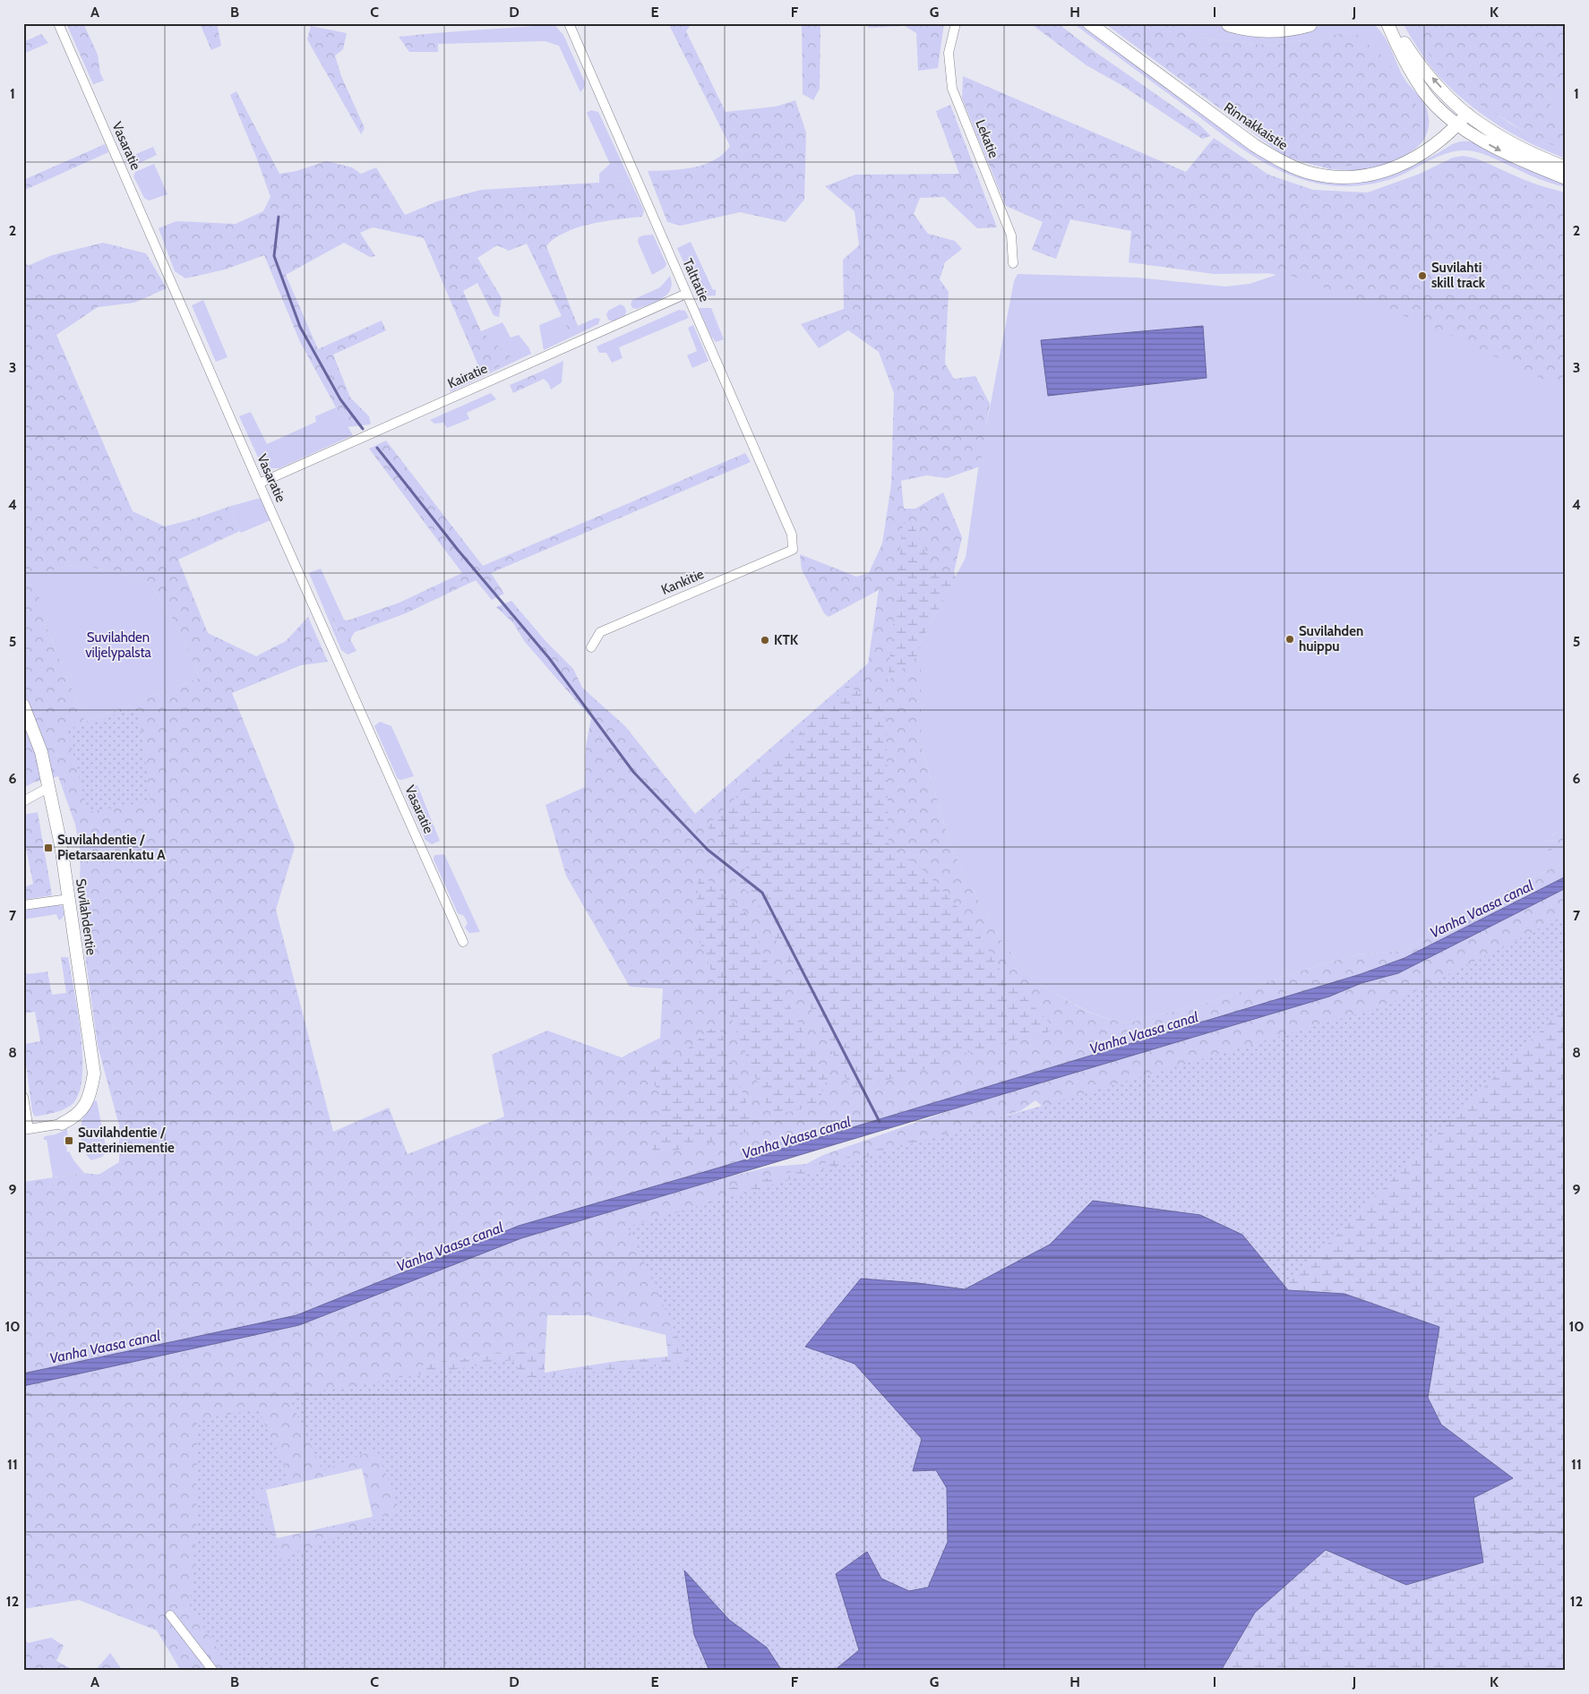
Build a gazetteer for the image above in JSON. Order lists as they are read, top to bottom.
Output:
{
  "streets": {
    "street": [
      "Rinnakkaistie",
      "Lekatie",
      "Vasaratie",
      "Talttatie",
      "Kairatie",
      "Kankitie",
      "Suvilahdentie"
    ]
  },
  "crossings": [
    ["Vasaratie", "Kairatie"],
    ["Talttatie", "Kairatie"],
    ["Talttatie", "Kankitie"]
  ],
  "water": ["Vanha Vaasa canal"],
  "parks": ["Suvilahden viljelypalsta"],
  "places": {
    "other": ["Suvilahti skill track", "Suvilahden huippu", "KTK"],
    "transit": ["Suvilahdentie / Pietarsaarenkatu A", "Suvilahdentie / Patteriniementie"]
  },
  "grid": {
    "columns": [
      "A",
      "B",
      "C",
      "D",
      "E",
      "F",
      "G",
      "H",
      "I",
      "J",
      "K"
    ],
    "rows": [
      "1",
      "2",
      "3",
      "4",
      "5",
      "6",
      "7",
      "8",
      "9",
      "10",
      "11",
      "12"
    ]
  }
}
